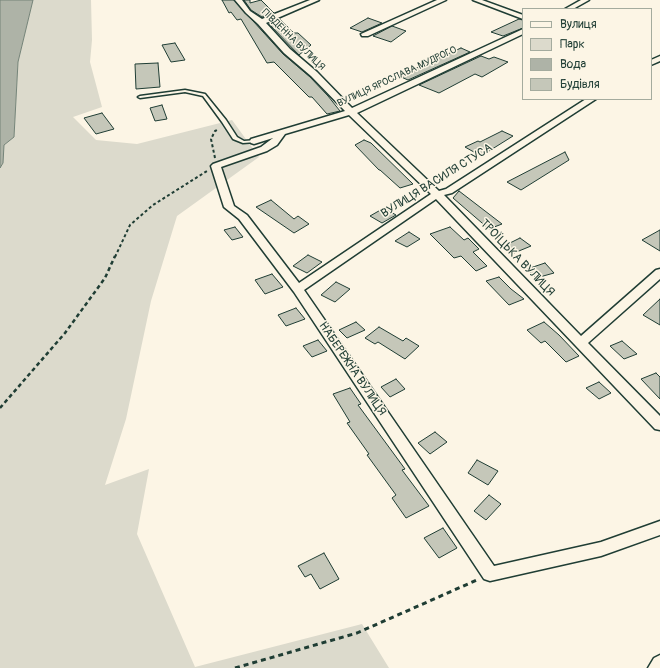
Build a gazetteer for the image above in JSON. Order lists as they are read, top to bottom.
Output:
{
  "streets": {
    "street": [
      "ПІВДЕННА ВУЛИЦЯ",
      "ВУЛИЦЯ ЯРОСЛАВА МУДРОГО",
      "ВУЛИЦЯ ВАСИЛЯ СТУСА",
      "ТРОЇЦЬКА ВУЛИЦЯ",
      "НАБЕРЕЖНА ВУЛИЦЯ"
    ]
  },
  "crossings": [
    ["ПІВДЕННА ВУЛИЦЯ", "ВУЛИЦЯ ЯРОСЛАВА МУДРОГО"],
    ["ПІВДЕННА ВУЛИЦЯ", "ТРОЇЦЬКА ВУЛИЦЯ"],
    ["ВУЛИЦЯ ЯРОСЛАВА МУДРОГО", "ТРОЇЦЬКА ВУЛИЦЯ"],
    ["ВУЛИЦЯ ВАСИЛЯ СТУСА", "ТРОЇЦЬКА ВУЛИЦЯ"],
    ["ВУЛИЦЯ ВАСИЛЯ СТУСА", "НАБЕРЕЖНА ВУЛИЦЯ"]
  ],
  "legend": [
    "Вулиця",
    "Парк",
    "Вода",
    "Будівля"
  ]
}
